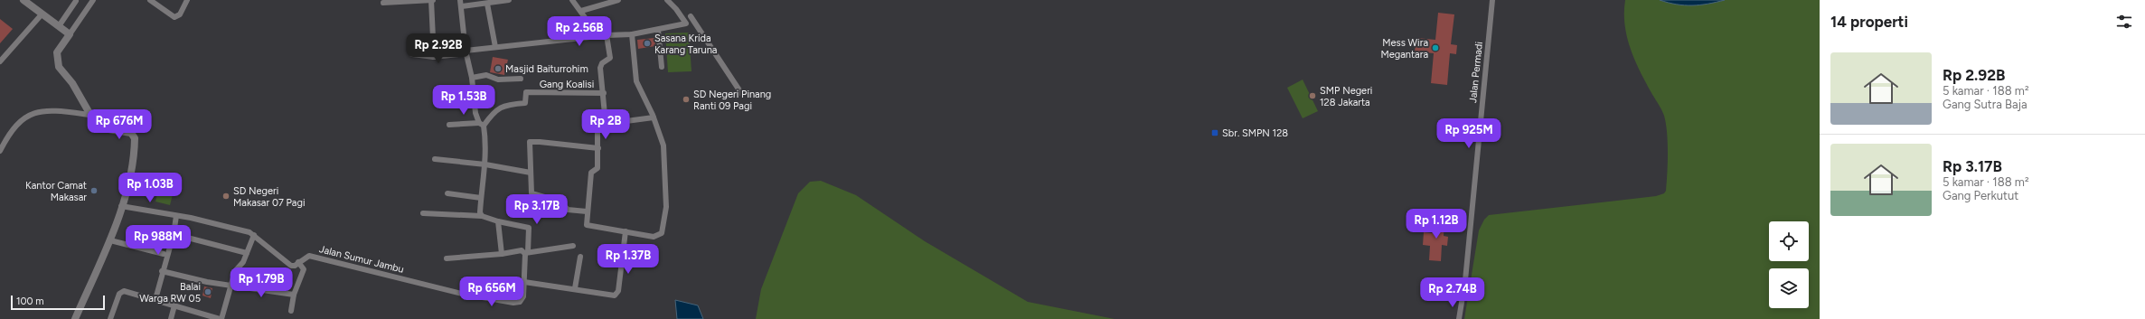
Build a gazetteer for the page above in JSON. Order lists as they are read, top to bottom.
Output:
{
  "streets": {
    "street": ["Jalan Permadi", "Gang Koalisi", "Jalan Sumur Jambu"]
  },
  "places": {
    "other": [
      "Sasana Krida Karang Taruna",
      "Mess Wira Megantara",
      "Masjid Baiturrohim",
      "SMP Negeri 128 Jakarta",
      "SD Negeri Pinang Ranti 09 Pagi",
      "Kantor Camat Makasar",
      "SD Negeri Makasar 07 Pagi",
      "Balai Warga RW 05"
    ],
    "transit": ["Sbr. SMPN 128"]
  },
  "scale_bar": "100 m",
  "page": {
    "heading": "14 properti",
    "price": [
      "Rp 2.56B",
      "Rp 2.92B",
      "Rp 1.53B",
      "Rp 676M",
      "Rp 2B",
      "Rp 925M",
      "Rp 1.03B",
      "Rp 3.17B",
      "Rp 1.12B",
      "Rp 988M",
      "Rp 1.37B",
      "Rp 1.79B",
      "Rp 656M",
      "Rp 2.74B"
    ],
    "list": [
      {
        "name": "Rp 2.92B",
        "note": "5 kamar · 188 m² · Gang Sutra Baja"
      },
      {
        "name": "Rp 3.17B",
        "note": "5 kamar · 188 m² · Gang Perkutut"
      }
    ],
    "scale": "100 m"
  }
}
